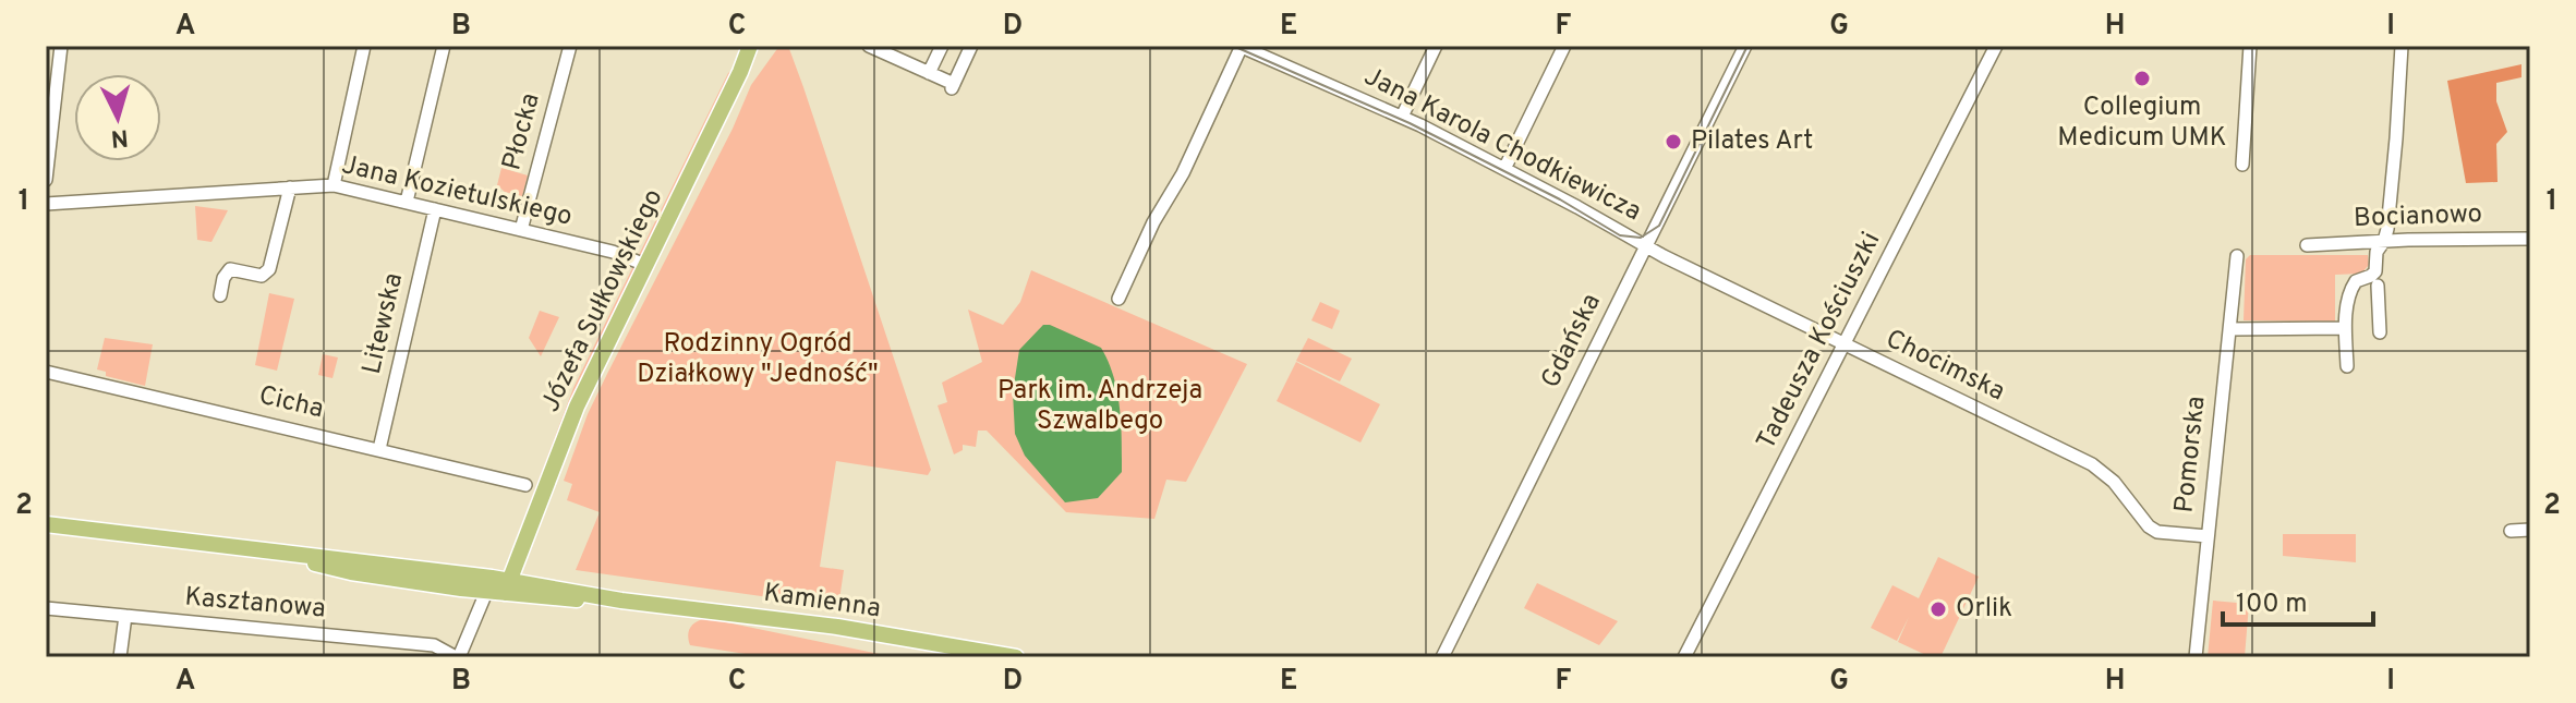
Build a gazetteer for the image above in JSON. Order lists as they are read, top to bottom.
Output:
{
  "streets": {
    "main road": ["Józefa Sułkowskiego", "Kamienna"],
    "street": [
      "Płocka",
      "Jana Karola Chodkiewicza",
      "Jana Kozietulskiego",
      "Bocianowo",
      "Litewska",
      "Gdańska",
      "Tadeusza Kościuszki",
      "Chocimska",
      "Cicha",
      "Pomorska",
      "Kasztanowa"
    ]
  },
  "crossings": [
    ["Płocka", "Jana Kozietulskiego"],
    ["Jana Karola Chodkiewicza", "Gdańska"],
    ["Jana Karola Chodkiewicza", "Chocimska"],
    ["Jana Kozietulskiego", "Józefa Sułkowskiego"],
    ["Jana Kozietulskiego", "Litewska"],
    ["Józefa Sułkowskiego", "Kamienna"],
    ["Litewska", "Cicha"],
    ["Gdańska", "Chocimska"],
    ["Tadeusza Kościuszki", "Chocimska"],
    ["Chocimska", "Pomorska"]
  ],
  "parks": ["Rodzinny Ogród Działkowy \"Jedność\"", "Park im. Andrzeja Szwalbego"],
  "places": ["Collegium Medicum UMK", "Pilates Art", "Orlik"],
  "scale_bar": "100 m",
  "north": "bottom",
  "grid": {
    "columns": [
      "A",
      "B",
      "C",
      "D",
      "E",
      "F",
      "G",
      "H",
      "I"
    ],
    "rows": ["1", "2"]
  }
}
